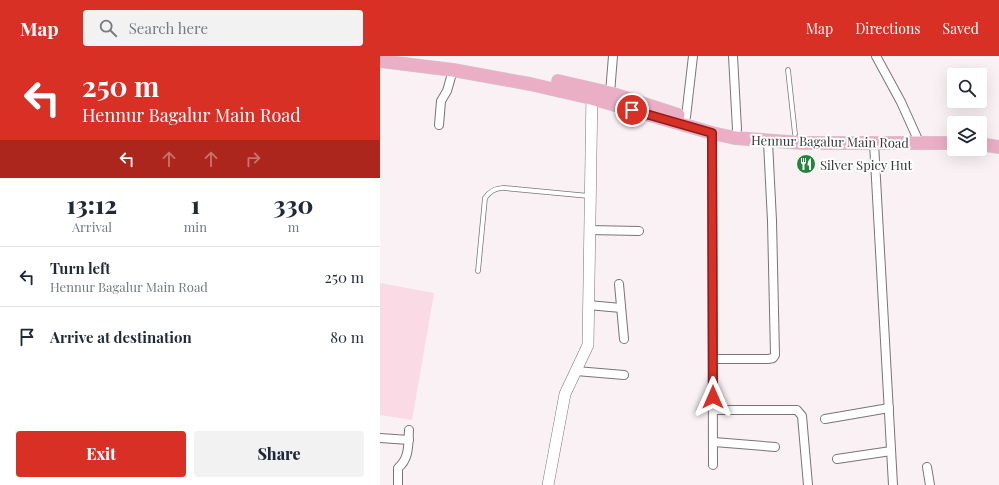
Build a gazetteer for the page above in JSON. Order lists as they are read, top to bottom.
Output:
{
  "streets": {
    "main road": ["Hennur Bagalur Main Road"]
  },
  "places": {
    "restaurant": ["Silver Spicy Hut"]
  },
  "page": {
    "header": "Map",
    "search": "Search here",
    "nav": ["Map", "Directions", "Saved"],
    "turn": ["250 m", "Hennur Bagalur Main Road"],
    "eta": [
      "13:12",
      "Arrival",
      "1",
      "min",
      "330",
      "m"
    ],
    "list": [
      {
        "name": "Turn left",
        "note": "Hennur Bagalur Main Road",
        "value": "250 m"
      },
      {
        "name": "Arrive at destination",
        "value": "80 m"
      }
    ],
    "buttons": ["Exit", "Share"]
  }
}
